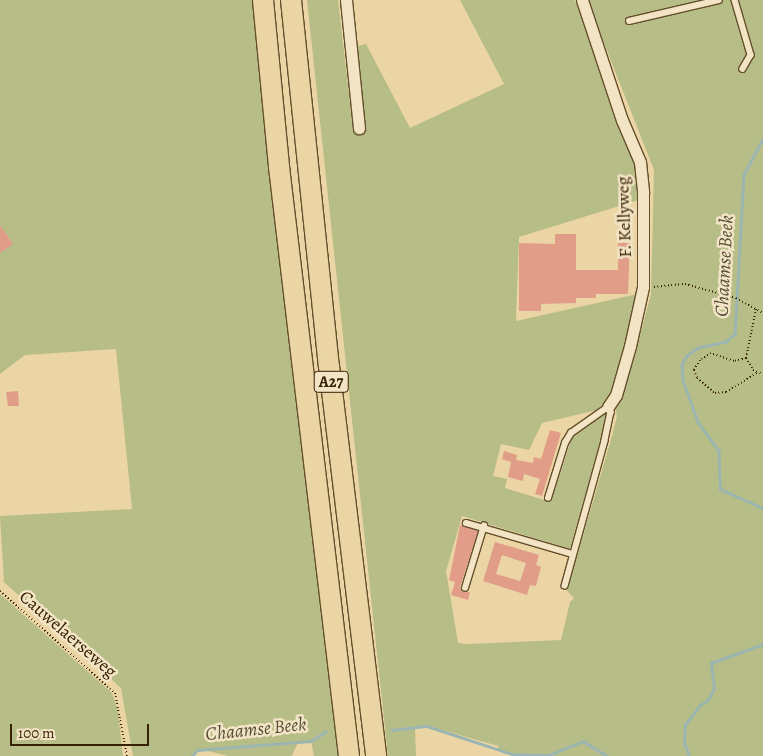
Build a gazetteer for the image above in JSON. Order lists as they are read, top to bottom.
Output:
{
  "streets": {
    "highway": ["A27"],
    "street": ["F. Kellyweg"],
    "path": ["Cauwelaerseweg"]
  },
  "water": ["Chaamse Beek"],
  "scale_bar": "100 m"
}
